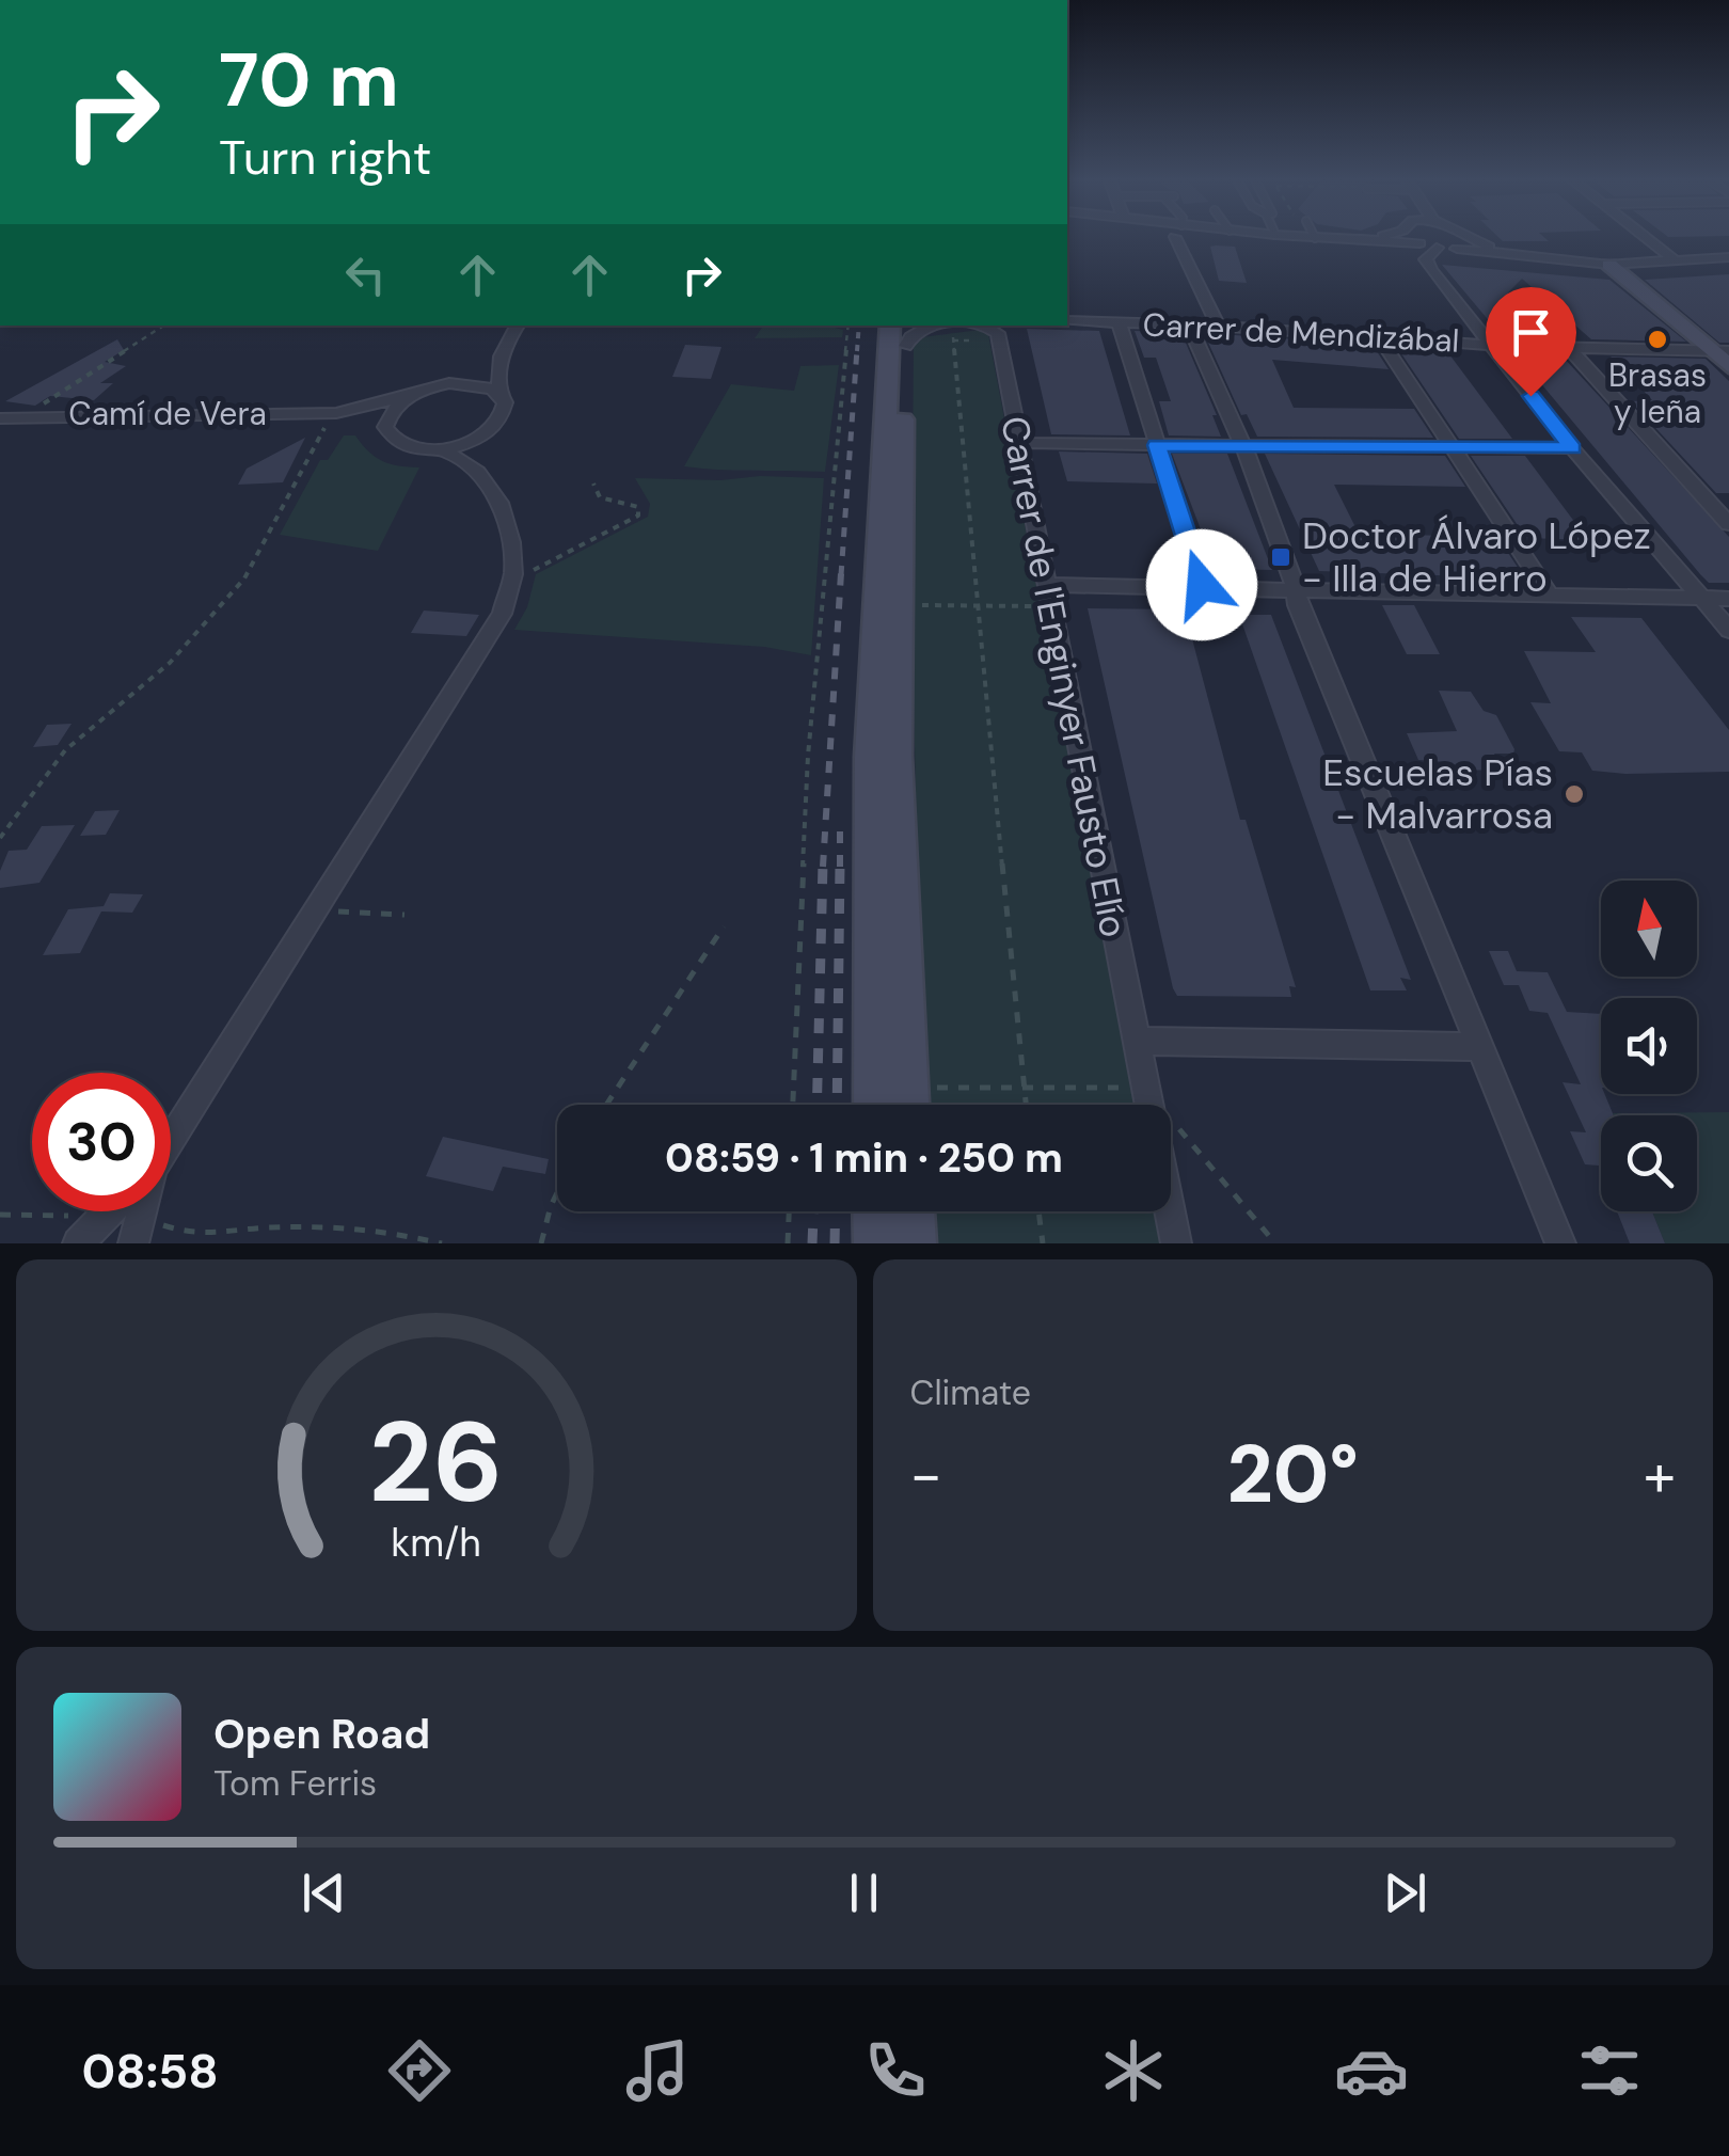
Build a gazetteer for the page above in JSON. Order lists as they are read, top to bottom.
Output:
{
  "streets": {
    "street": ["Carrer de Mendizábal", "Camí de Vera", "Carrer de l'Enginyer Fausto Elío"]
  },
  "places": {
    "other": ["Brasas y leña", "Escuelas Pías - Malvarrosa"],
    "transit": ["Doctor Álvaro López - Illa de Hierro"]
  },
  "north": "top",
  "page": {
    "turn": ["70 m", "Turn right"],
    "limit": "30",
    "trip": "08:59 · 1 min · 250 m",
    "tile": "Climate",
    "heat": ["−", "20°", "+"],
    "song": ["Open Road", "Tom Ferris"],
    "tabs": "08:58",
    "gauge": ["26", "km/h"]
  }
}
